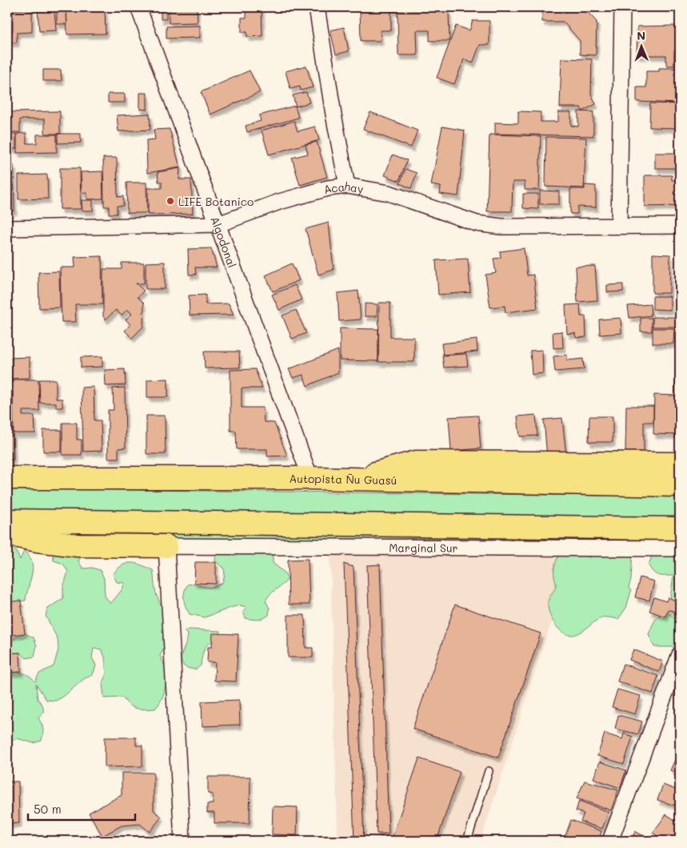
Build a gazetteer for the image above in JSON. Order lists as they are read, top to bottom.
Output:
{
  "streets": {
    "highway": ["Autopista Ñu Guasú"],
    "street": ["Acahay", "Algodonal", "Marginal Sur"]
  },
  "crossings": [
    ["Acahay", "Algodonal"],
    ["Algodonal", "Autopista Ñu Guasú"]
  ],
  "places": ["LIFE Botanico"],
  "scale_bar": "50 m",
  "north": "top"
}
